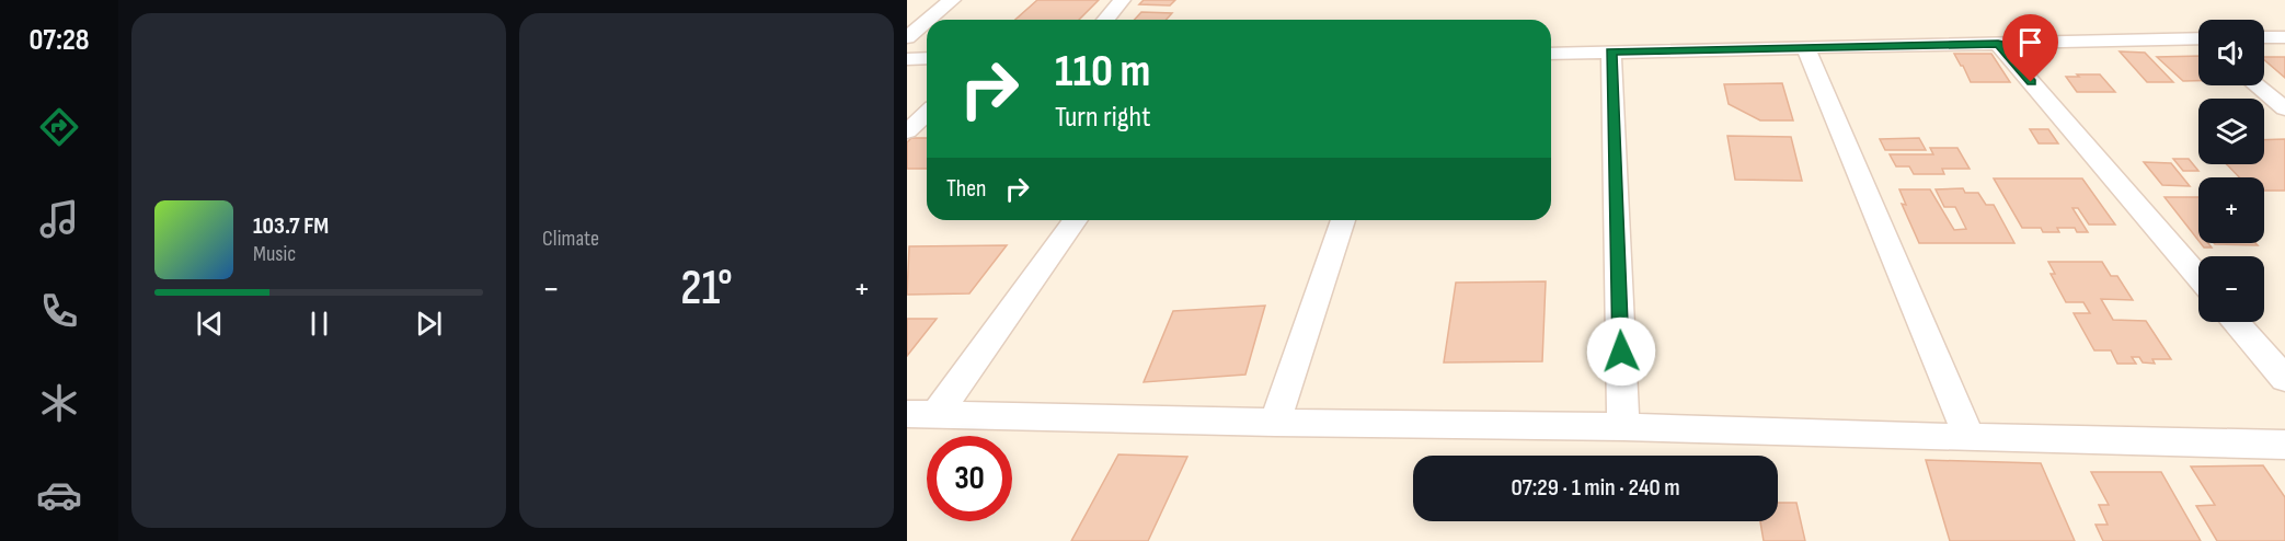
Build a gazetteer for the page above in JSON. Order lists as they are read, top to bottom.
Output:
{
  "page": {
    "tabs": "07:28",
    "tile": "Climate",
    "map_buttons": ["+", "−"],
    "turn": ["110 m", "Turn right"],
    "then": "Then",
    "song": ["103.7 FM", "Music"],
    "heat": ["−", "21°", "+"],
    "limit": "30",
    "trip": "07:29 · 1 min · 240 m"
  }
}
